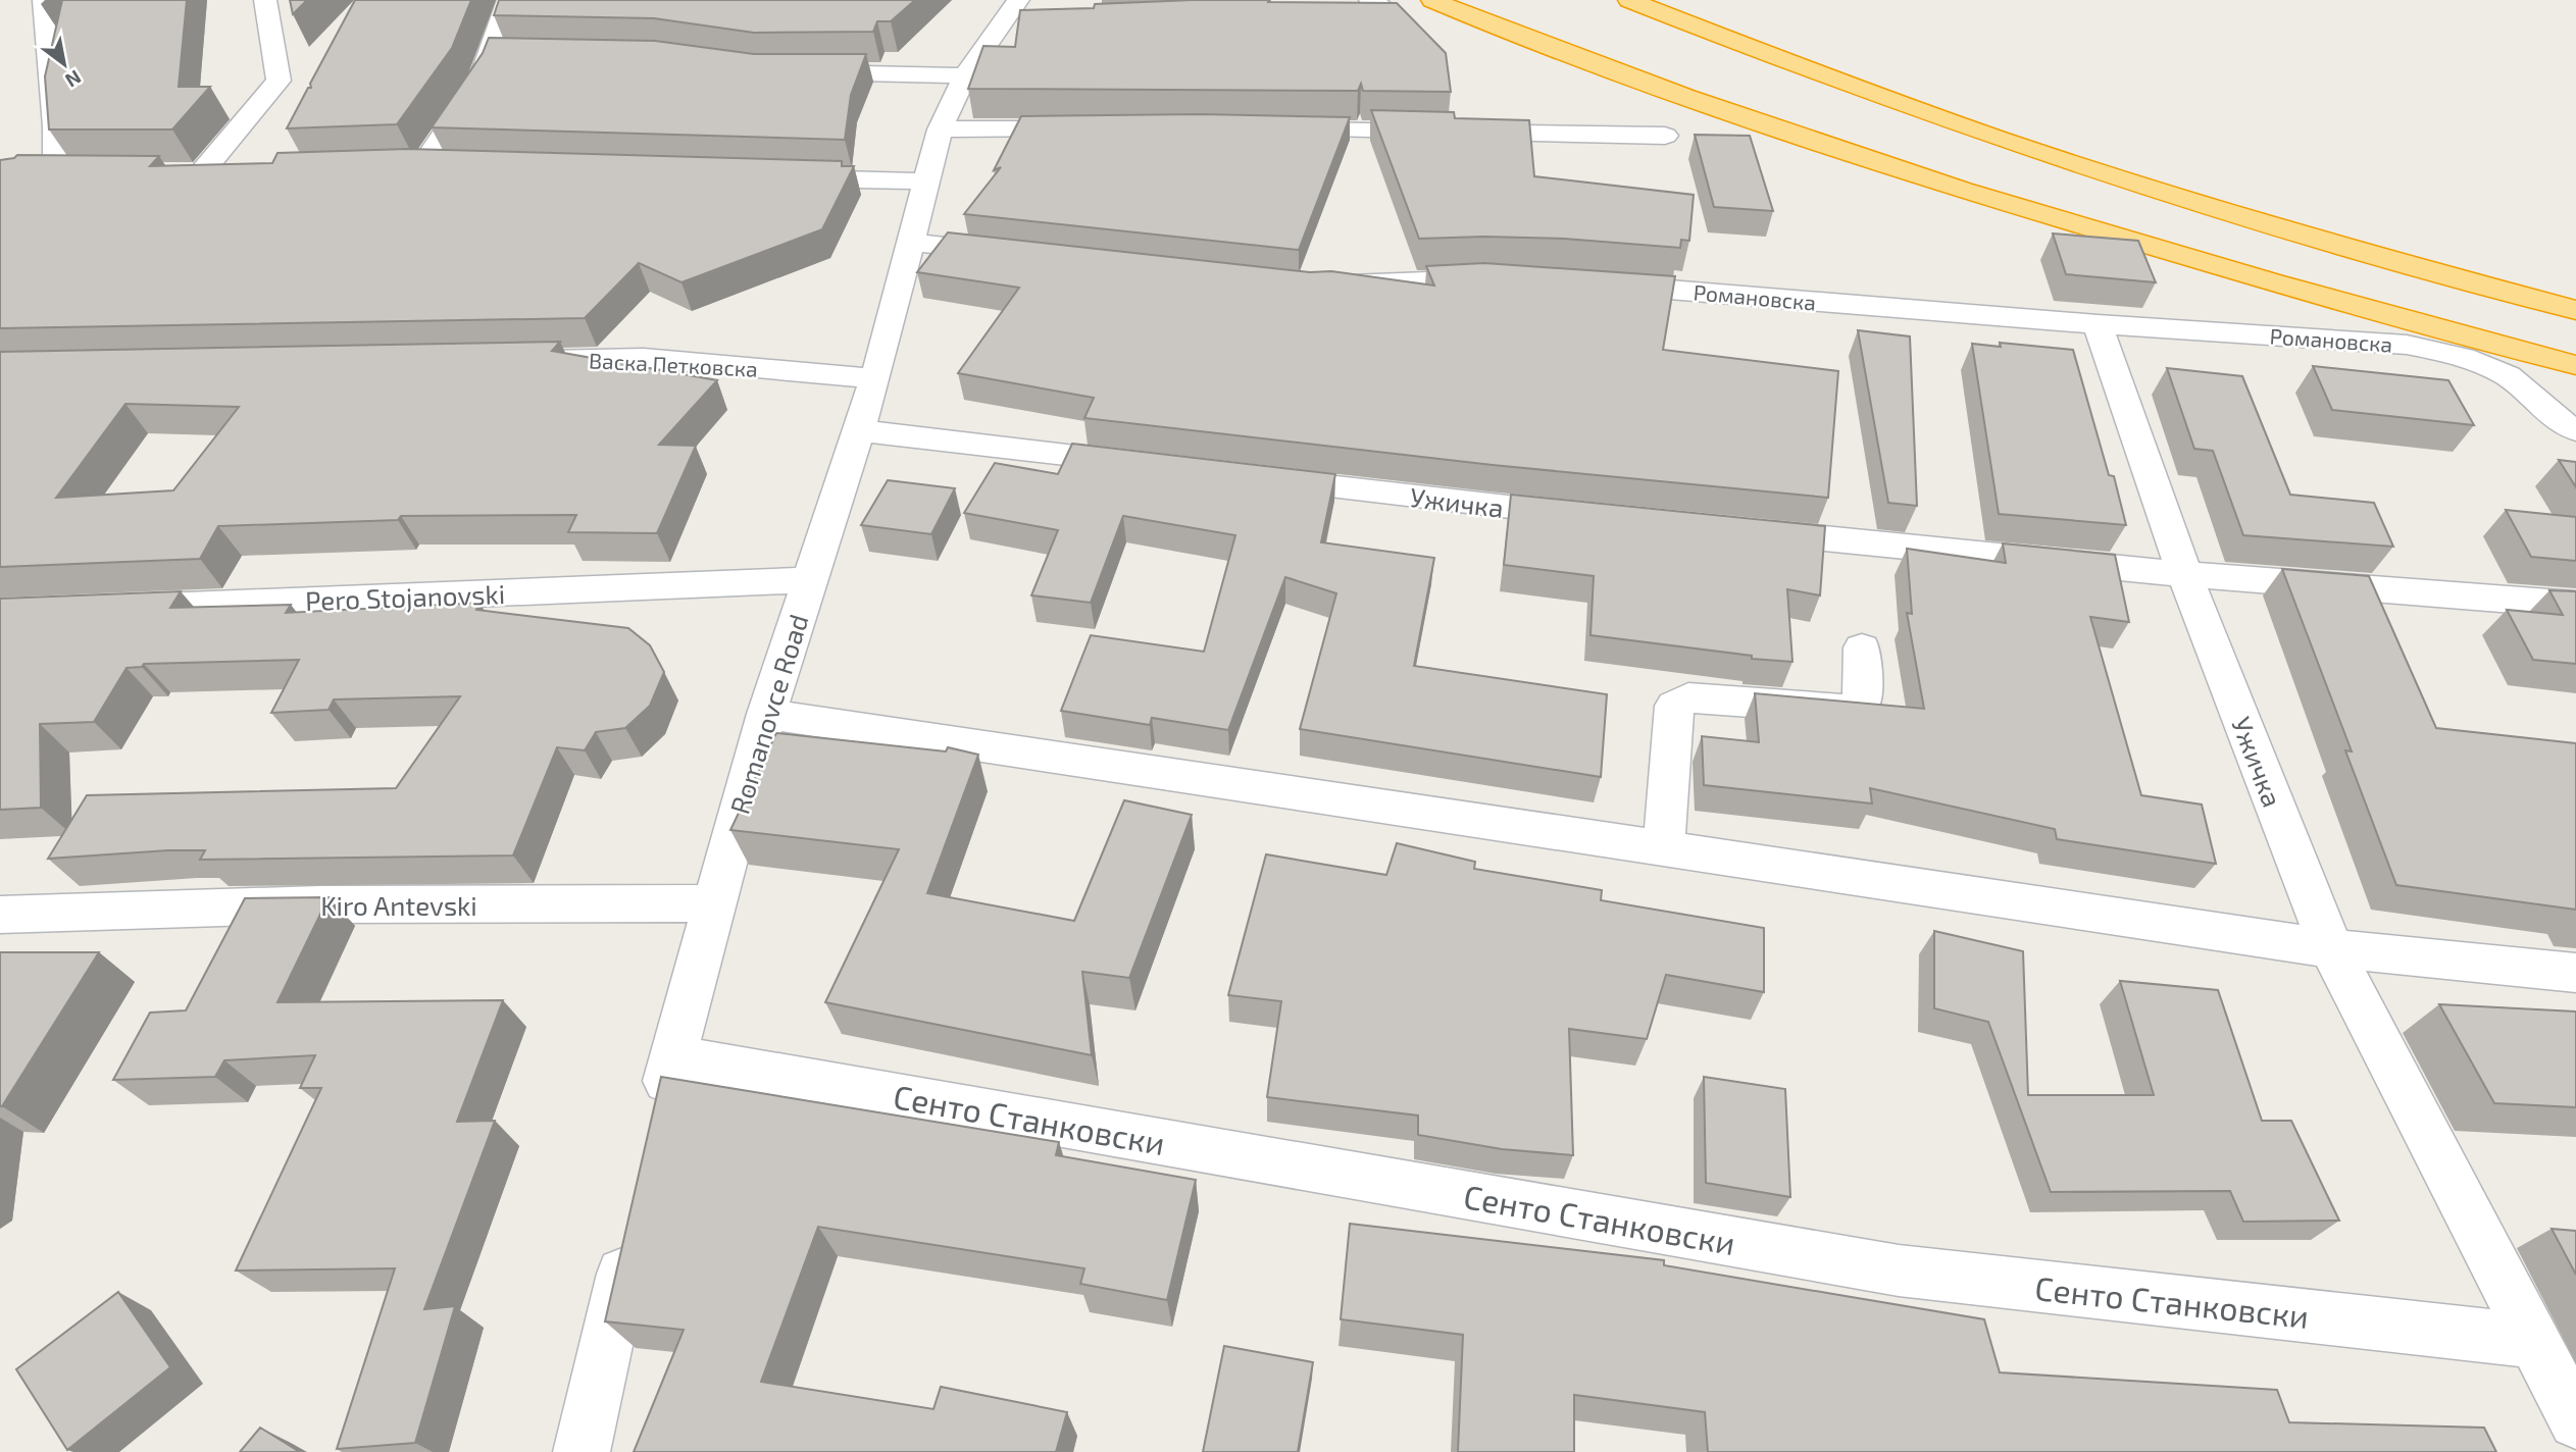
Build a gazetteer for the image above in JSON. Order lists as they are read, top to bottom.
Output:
{
  "streets": {
    "street": [
      "Романовска",
      "Васка Петковска",
      "Ужичка",
      "Pero Stojanovski",
      "Romanovce Road",
      "Kiro Antevski",
      "Сенто Станковски"
    ]
  },
  "crossings": [
    ["Романовска", "Ужичка"],
    ["Васка Петковска", "Romanovce Road"],
    ["Ужичка", "Сенто Станковски"],
    ["Pero Stojanovski", "Romanovce Road"],
    ["Romanovce Road", "Kiro Antevski"],
    ["Romanovce Road", "Сенто Станковски"]
  ],
  "north": "bottom right"
}
